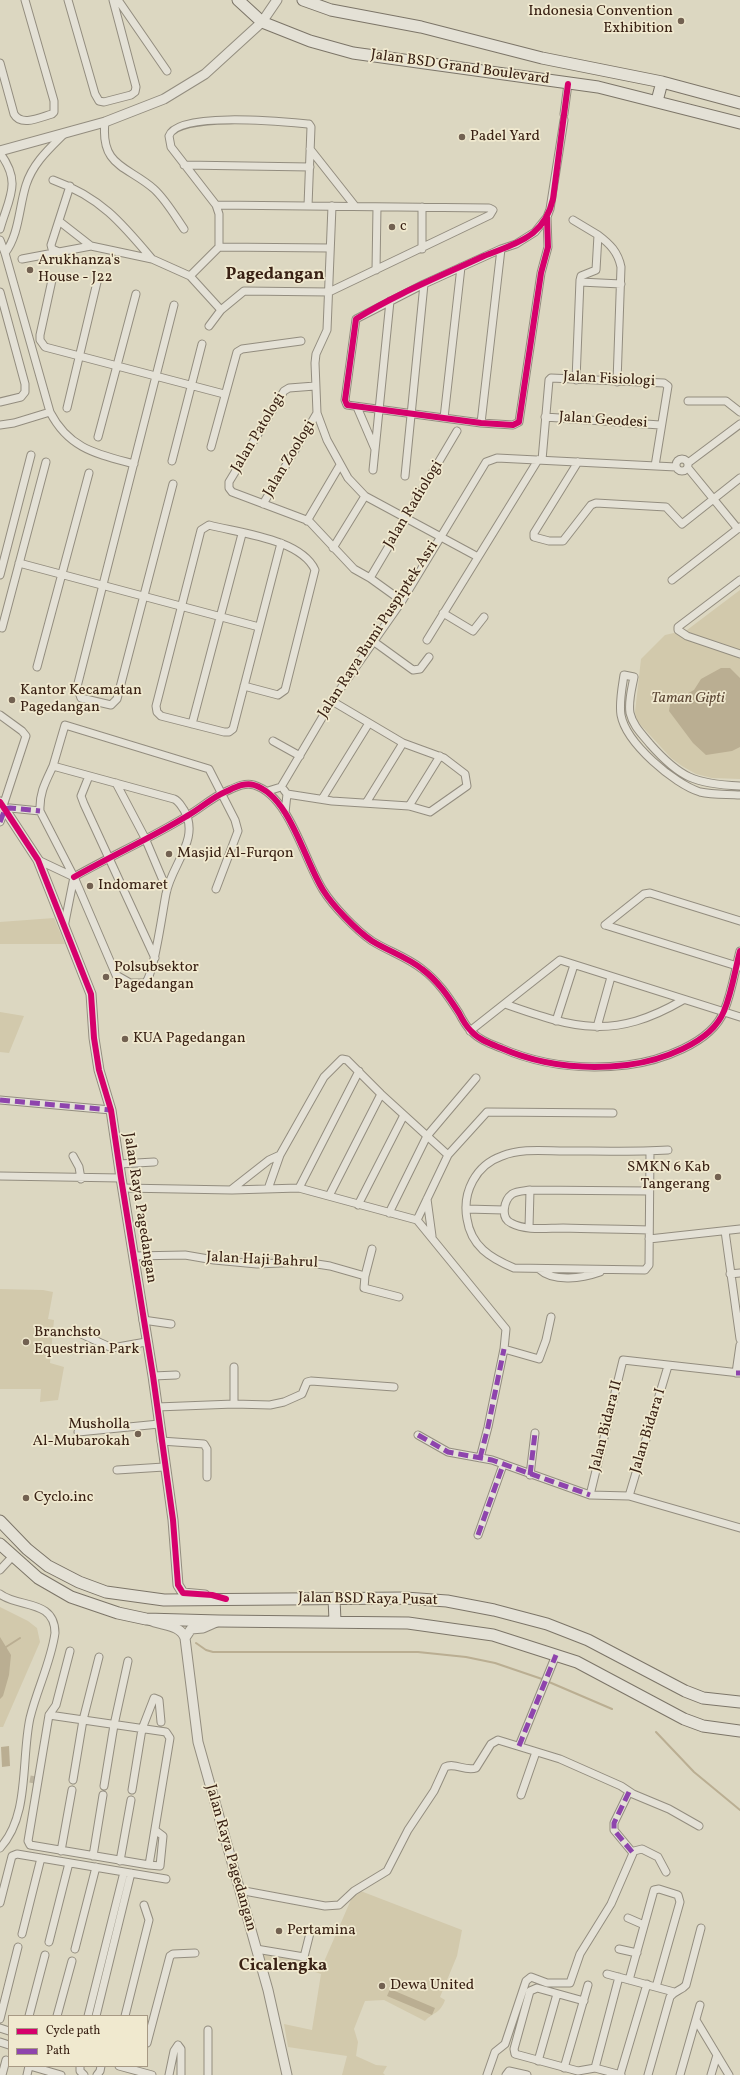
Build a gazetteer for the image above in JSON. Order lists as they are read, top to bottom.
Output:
{
  "streets": {
    "main road": ["Jalan BSD Grand Boulevard", "Jalan BSD Raya Pusat"],
    "street": [
      "Jalan Fisiologi",
      "Jalan Geodesi",
      "Jalan Patologi",
      "Jalan Zoologi",
      "Jalan Radiologi",
      "Jalan Raya Bumi Puspiptek Asri",
      "Jalan Raya Pagedangan",
      "Jalan Haji Bahrul",
      "Jalan Bidara II",
      "Jalan Bidara I"
    ]
  },
  "crossings": [
    ["Jalan Fisiologi", "Jalan Geodesi"],
    ["Jalan Fisiologi", "Jalan Raya Bumi Puspiptek Asri"],
    ["Jalan Patologi", "Jalan Zoologi"],
    ["Jalan Patologi", "Jalan Radiologi"],
    ["Jalan Patologi", "Jalan Raya Bumi Puspiptek Asri"],
    ["Jalan Raya Pagedangan", "Jalan Haji Bahrul"],
    ["Jalan Bidara II", "Jalan Bidara I"]
  ],
  "districts": ["Pagedangan", "Cicalengka"],
  "parks": ["Taman Gipti"],
  "places": [
    "Indonesia Convention Exhibition",
    "Padel Yard",
    "c",
    "Arukhanza's House - J22",
    "Kantor Kecamatan Pagedangan",
    "Masjid Al-Furqon",
    "Indomaret",
    "Polsubsektor Pagedangan",
    "KUA Pagedangan",
    "SMKN 6 Kab Tangerang",
    "Branchsto Equestrian Park",
    "Musholla Al-Mubarokah",
    "Cyclo.inc",
    "Pertamina",
    "Dewa United"
  ],
  "legend": ["Cycle path", "Path"]
}
